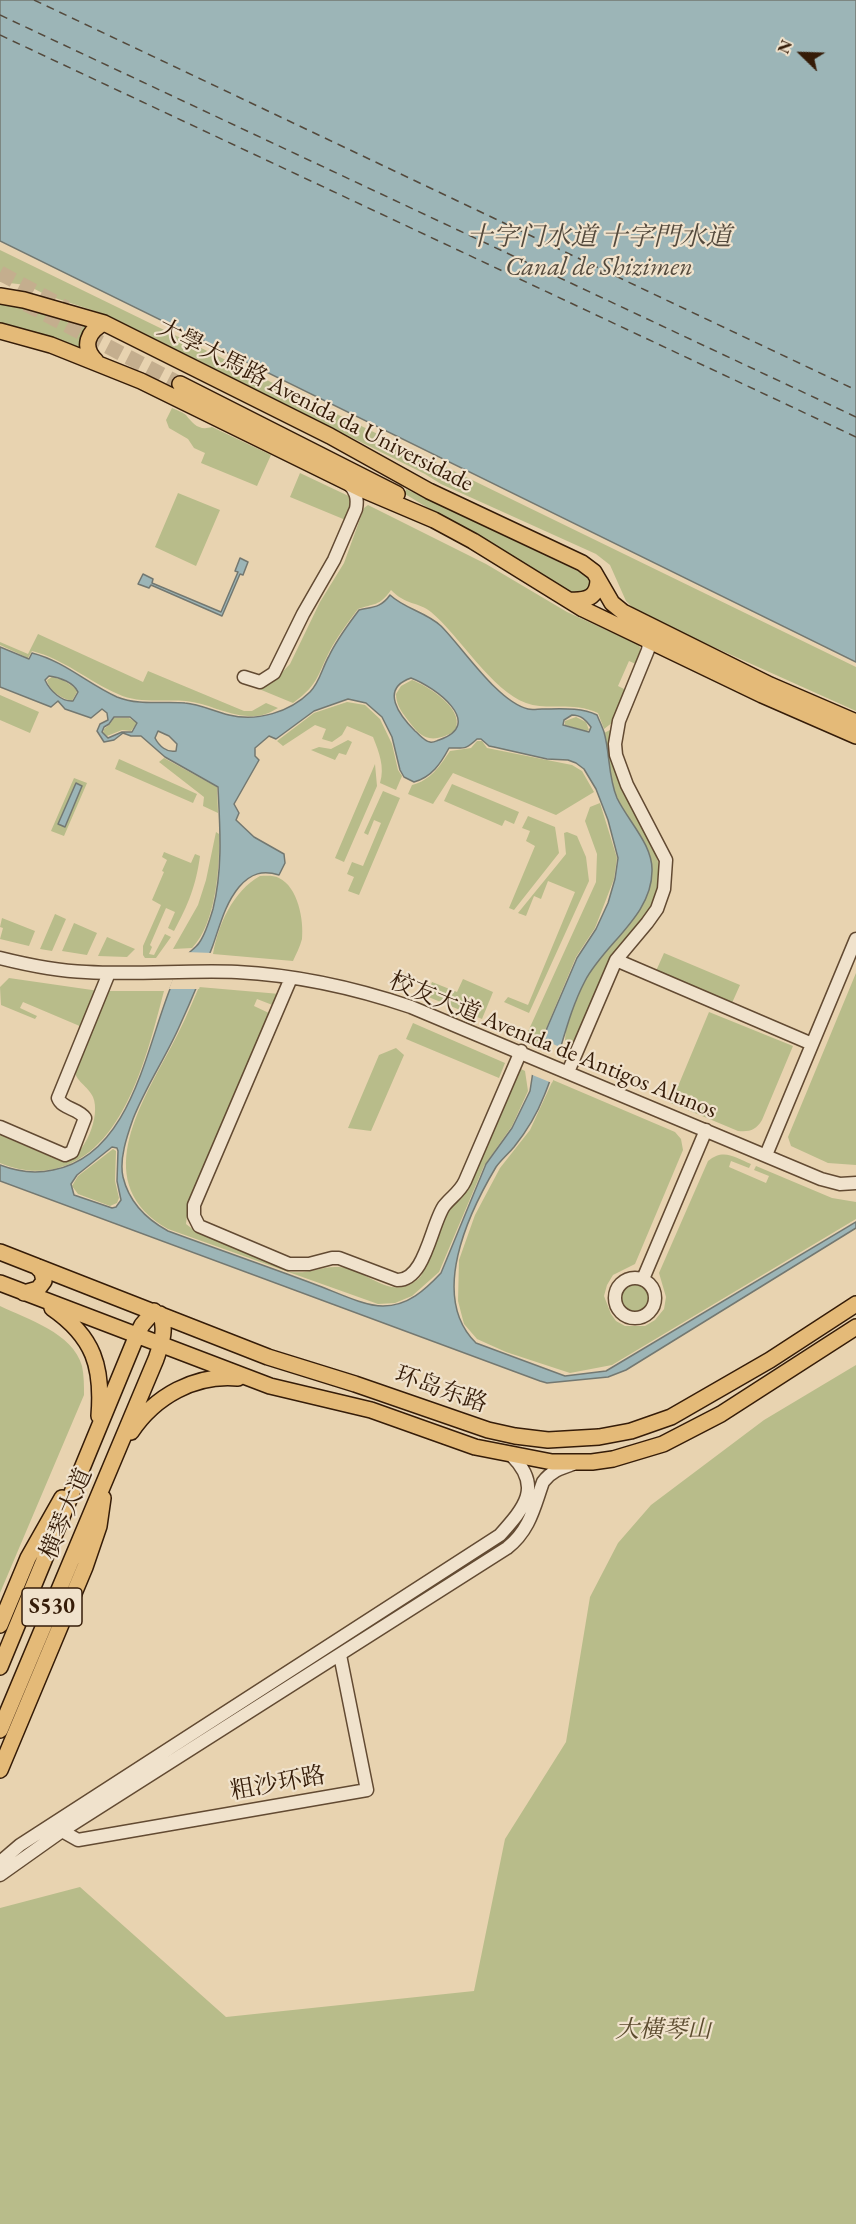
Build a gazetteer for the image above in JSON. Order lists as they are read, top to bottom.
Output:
{
  "streets": {
    "main road": [
      "大學大馬路 Avenida da Universidade",
      "环岛东路",
      "横琴大道",
      "S530"
    ],
    "street": ["校友大道 Avenida de Antigos Alunos", "粗沙环路"]
  },
  "crossings": [
    ["环岛东路", "横琴大道"]
  ],
  "water": ["十字门水道 十字門水道 Canal de Shizimen"],
  "parks": ["大橫琴山"],
  "north": "top left"
}
